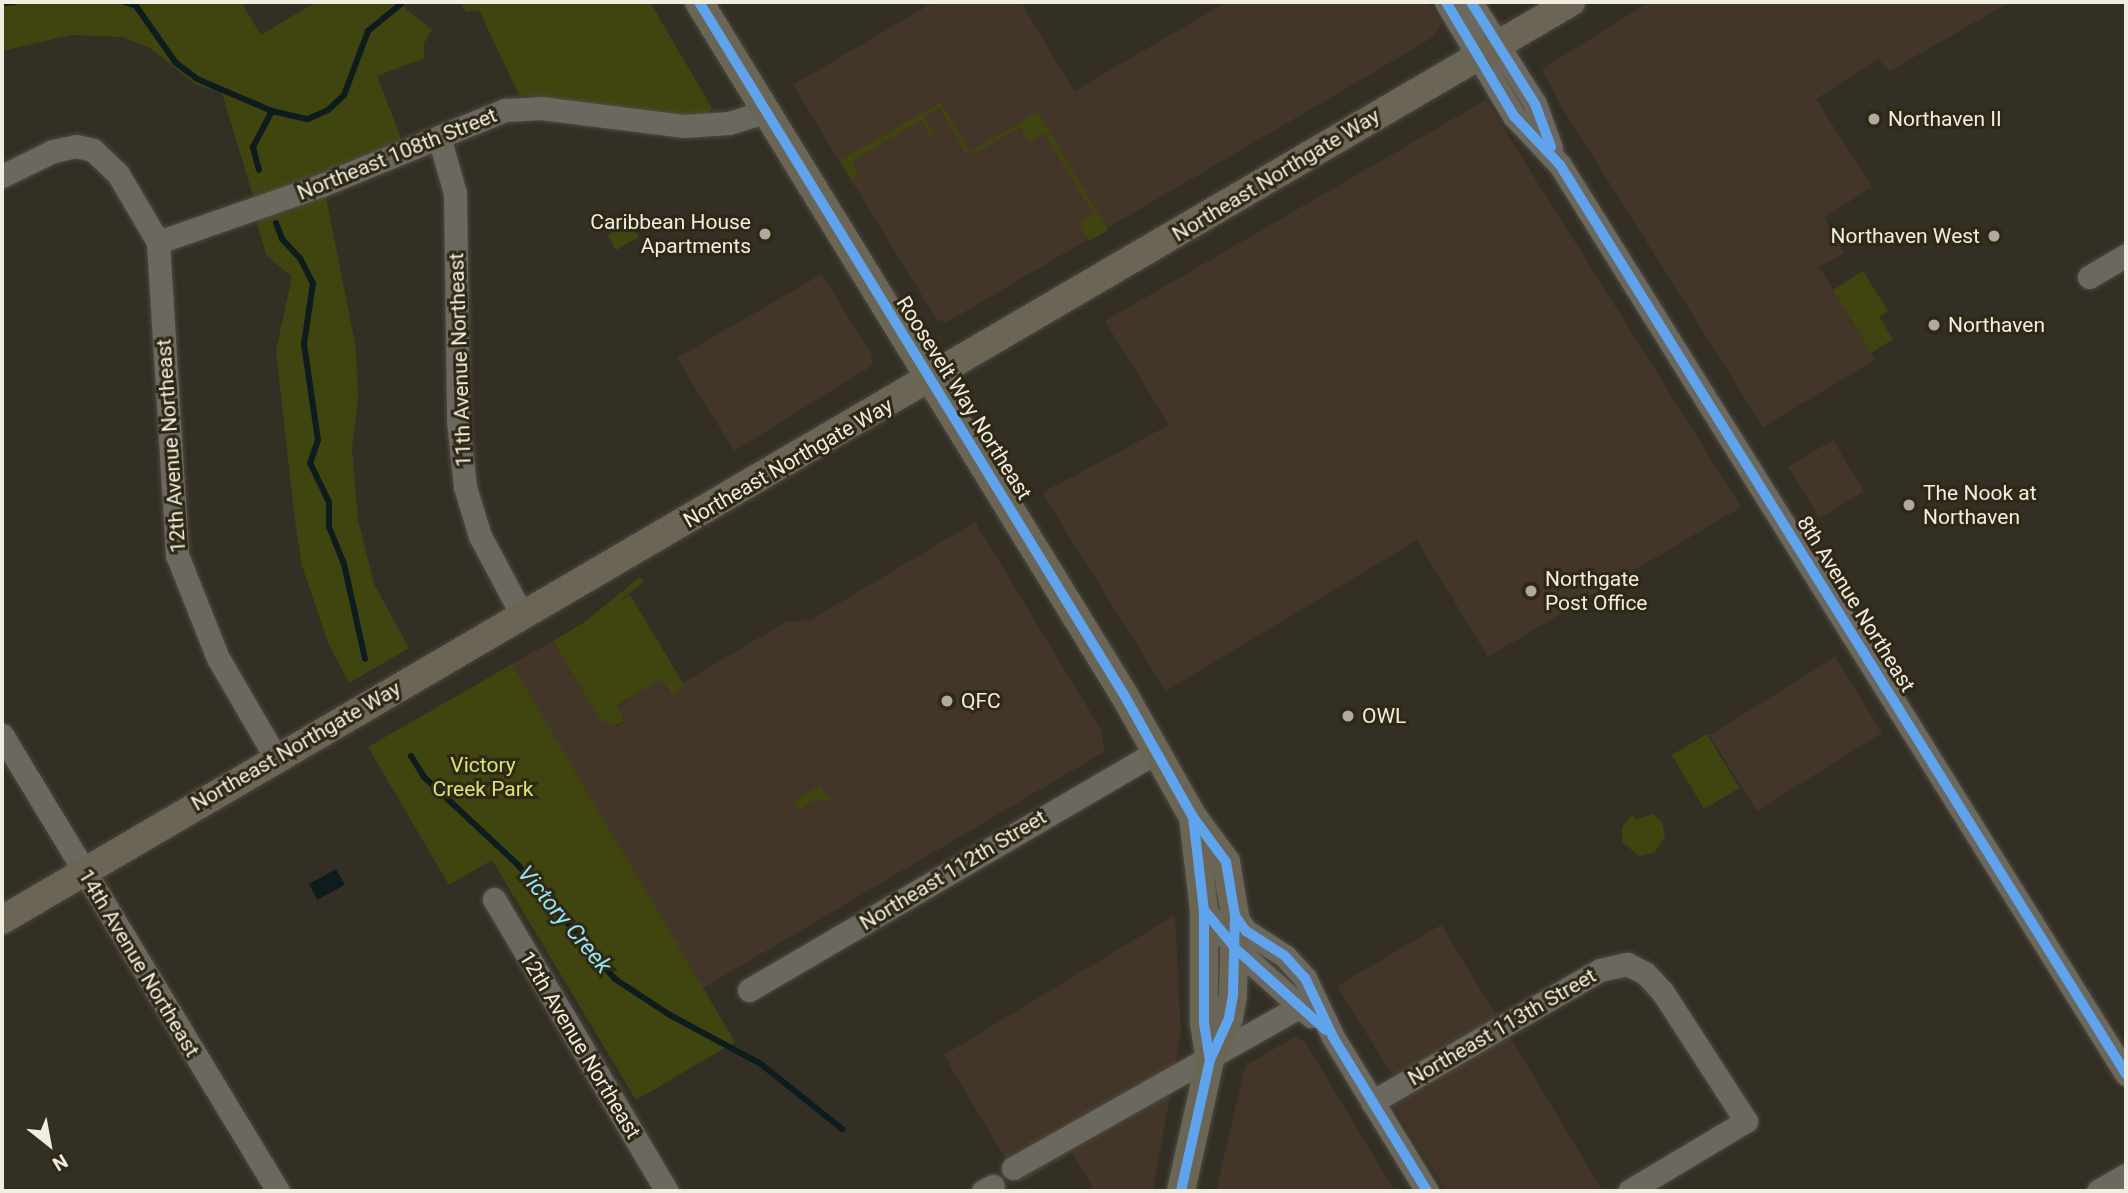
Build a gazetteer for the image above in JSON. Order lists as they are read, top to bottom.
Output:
{
  "streets": {
    "main road": ["Northeast Northgate Way", "Roosevelt Way Northeast"],
    "street": [
      "Northeast 108th Street",
      "11th Avenue Northeast",
      "12th Avenue Northeast",
      "8th Avenue Northeast",
      "Northeast 112th Street",
      "14th Avenue Northeast",
      "Northeast 113th Street"
    ]
  },
  "crossings": [
    ["Northeast 108th Street", "11th Avenue Northeast"],
    ["Northeast 108th Street", "Roosevelt Way Northeast"],
    ["Northeast 108th Street", "12th Avenue Northeast"],
    ["Northeast Northgate Way", "11th Avenue Northeast"],
    ["Northeast Northgate Way", "Roosevelt Way Northeast"],
    ["Northeast Northgate Way", "12th Avenue Northeast"],
    ["Northeast Northgate Way", "8th Avenue Northeast"],
    ["Northeast Northgate Way", "14th Avenue Northeast"],
    ["Roosevelt Way Northeast", "Northeast 112th Street"]
  ],
  "water": ["Victory Creek"],
  "parks": ["Victory Creek Park"],
  "places": [
    "Northaven II",
    "Caribbean House Apartments",
    "Northaven West",
    "Northaven",
    "The Nook at Northaven",
    "Northgate Post Office",
    "QFC",
    "OWL"
  ],
  "north": "bottom right"
}
